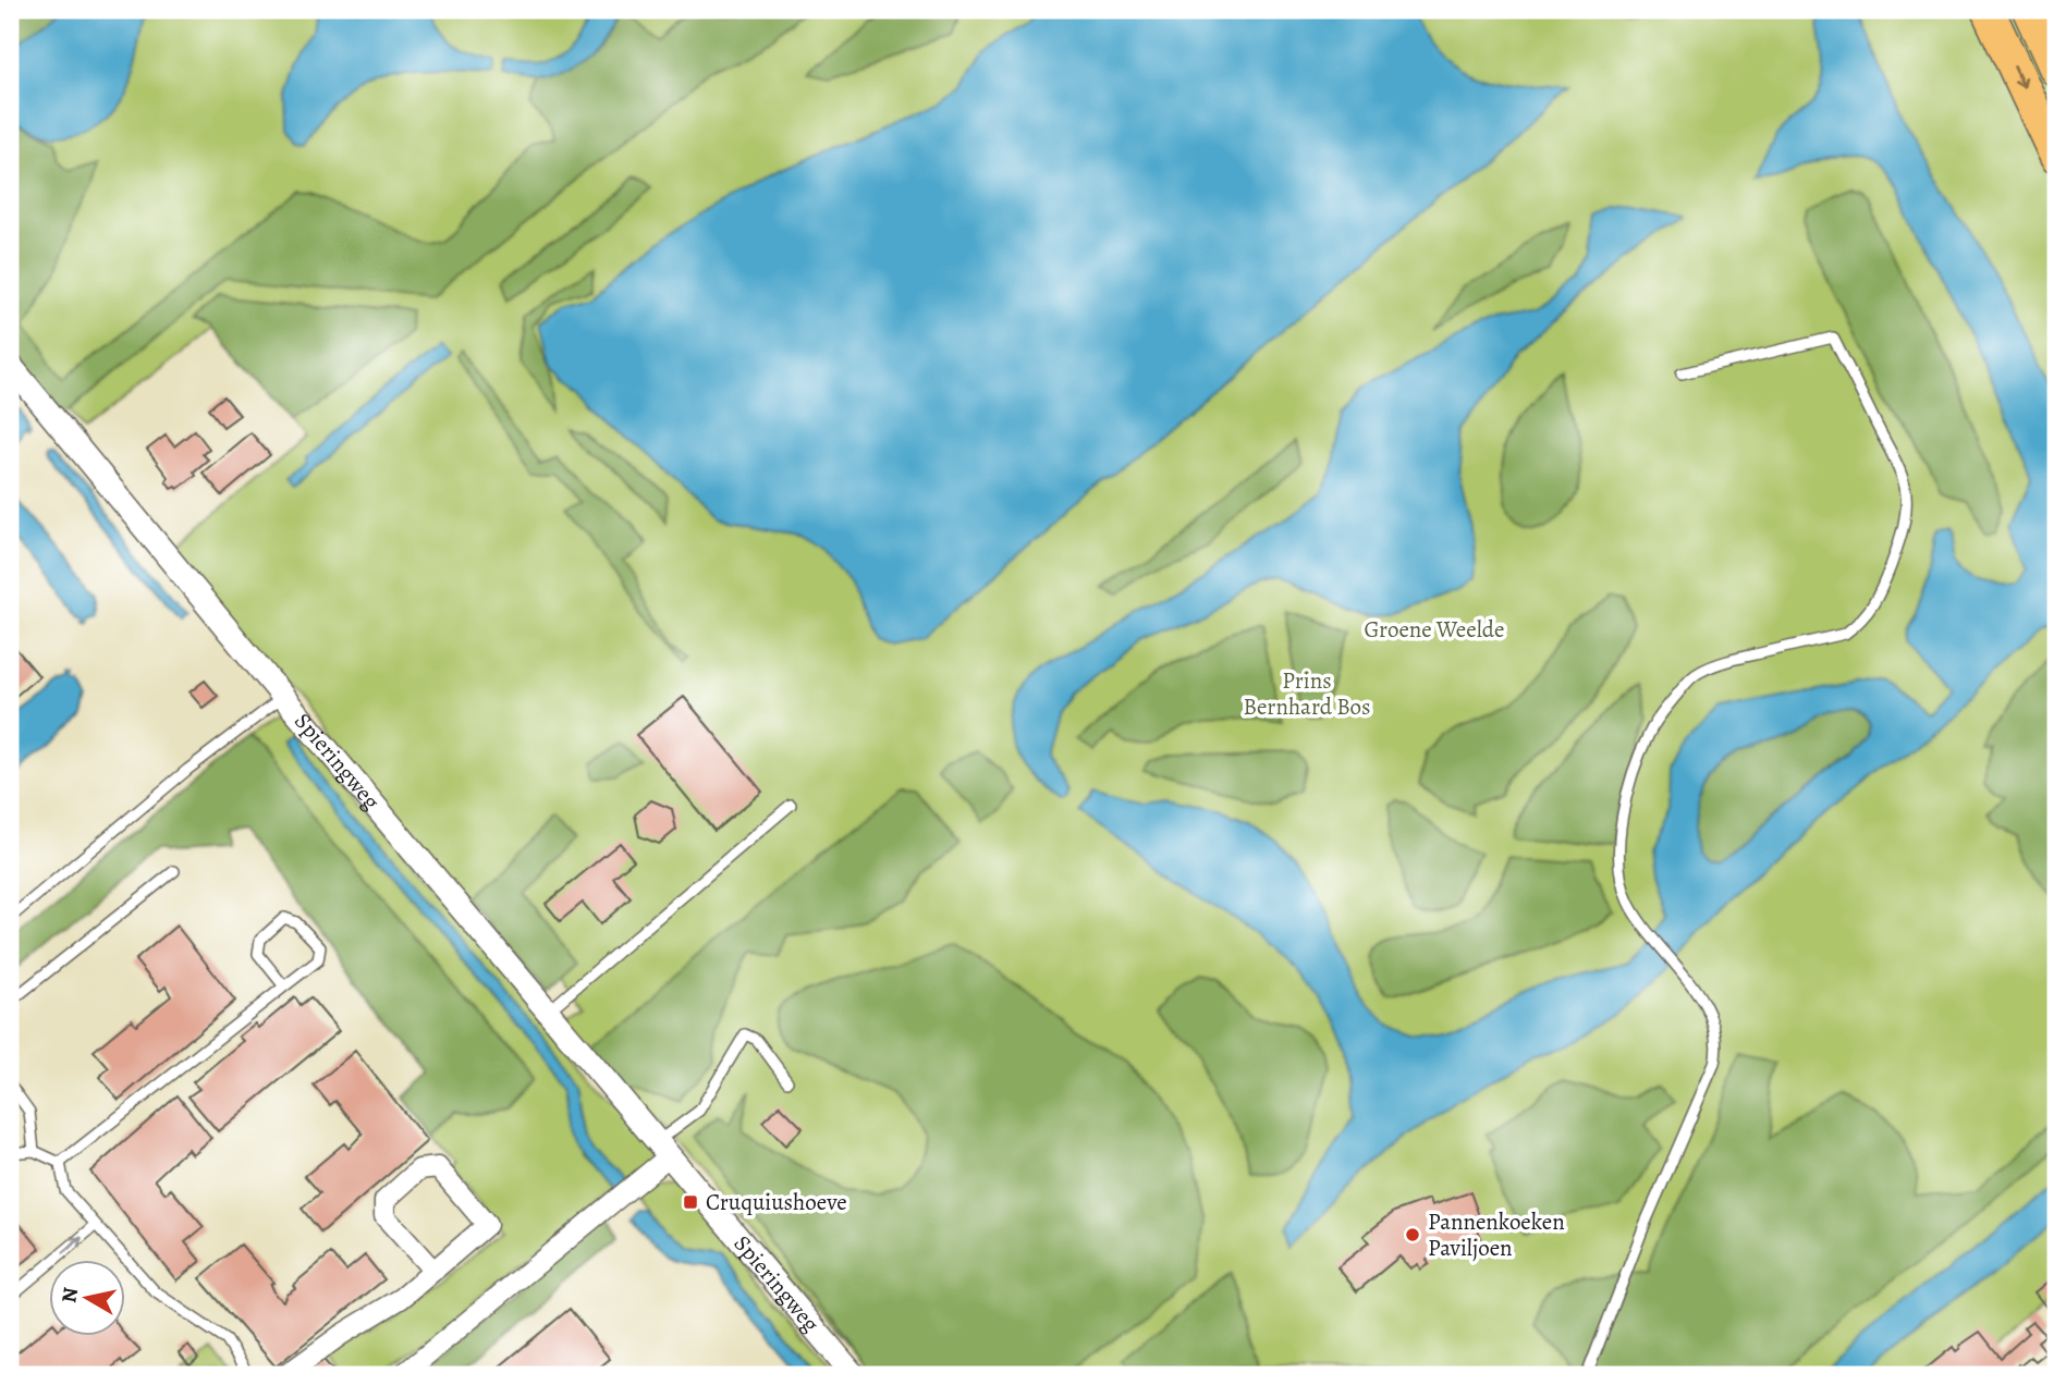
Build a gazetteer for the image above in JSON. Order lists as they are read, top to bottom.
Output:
{
  "streets": {
    "street": ["Spieringweg"]
  },
  "parks": ["Groene Weelde", "Prins Bernhard Bos"],
  "places": {
    "transit": ["Cruquiushoeve"],
    "other": ["Pannenkoeken Paviljoen"]
  },
  "north": "left"
}
